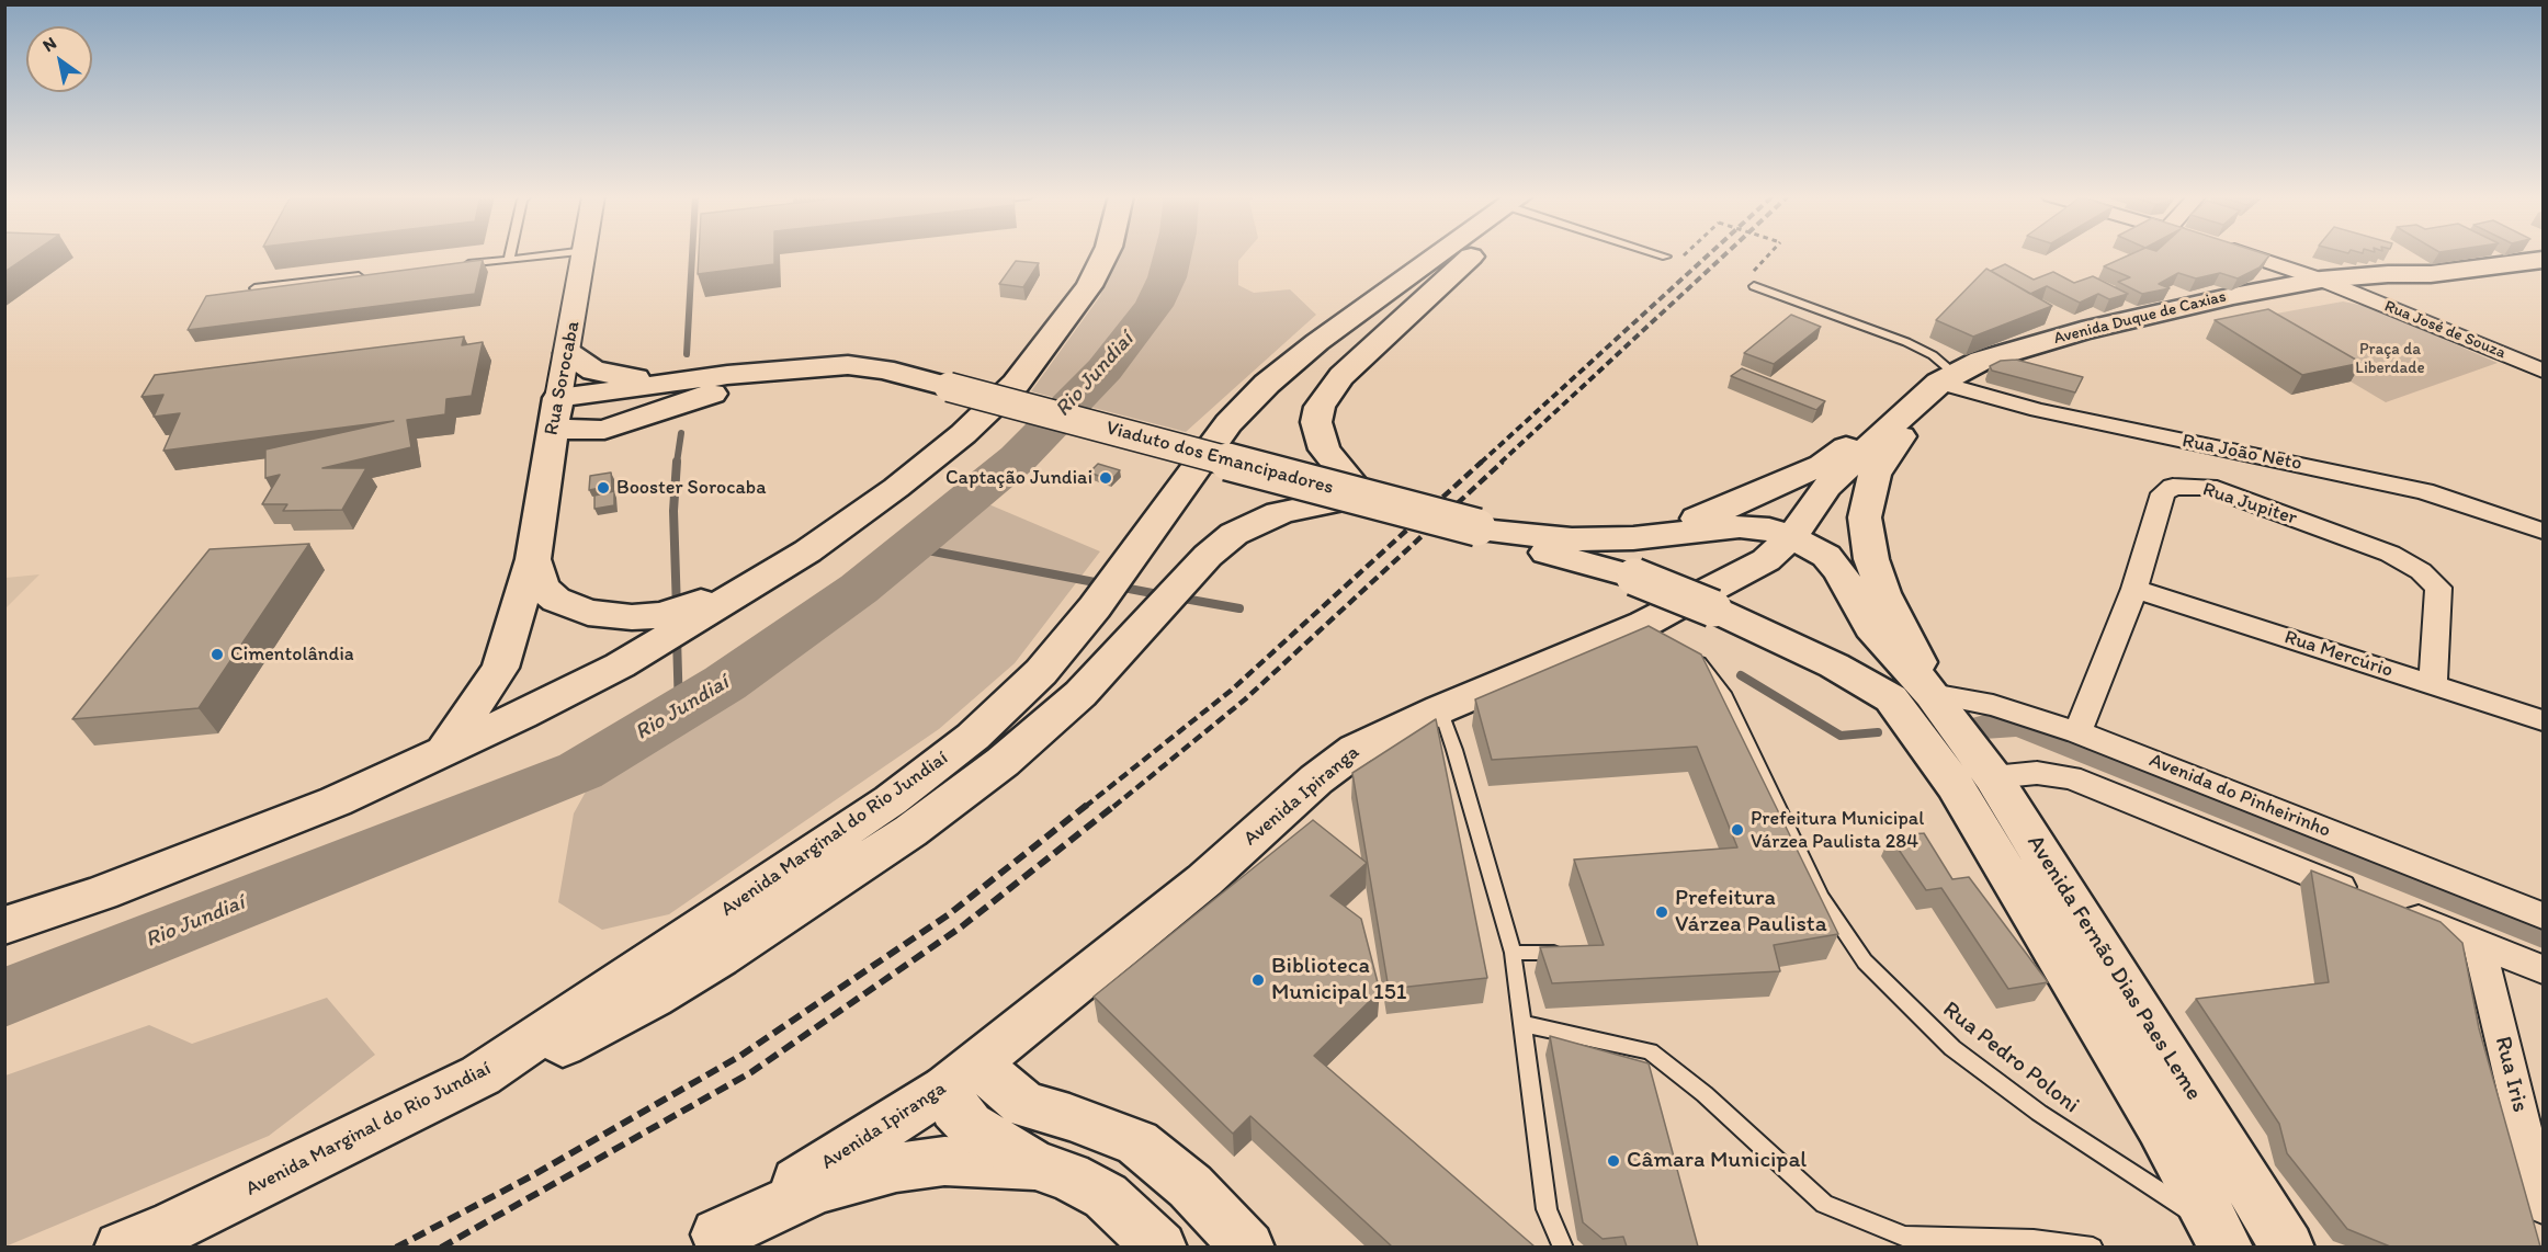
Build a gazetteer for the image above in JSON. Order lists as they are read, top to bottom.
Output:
{
  "streets": {
    "main road": [
      "Avenida Duque de Caxias",
      "Rua Sorocaba",
      "Viaduto dos Emancipadores",
      "Avenida Ipiranga",
      "Avenida Marginal do Rio Jundiaí",
      "Avenida Fernão Dias Paes Leme"
    ],
    "street": [
      "Rua José de Souza",
      "Rua João Neto",
      "Rua Jupiter",
      "Rua Mercúrio",
      "Avenida do Pinheirinho",
      "Rua Iris"
    ],
    "lane": ["Rua Pedro Poloni"]
  },
  "crossings": [
    ["Avenida Duque de Caxias", "Rua José de Souza"],
    ["Avenida Duque de Caxias", "Rua João Neto"],
    ["Avenida Duque de Caxias", "Avenida Ipiranga"],
    ["Rua João Neto", "Avenida Ipiranga"],
    ["Rua Jupiter", "Rua Mercúrio"],
    ["Rua Jupiter", "Avenida do Pinheirinho"],
    ["Avenida do Pinheirinho", "Avenida Fernão Dias Paes Leme"],
    ["Avenida Fernão Dias Paes Leme", "Rua Pedro Poloni"]
  ],
  "water": ["Rio Jundiaí"],
  "parks": ["Praça da Liberdade"],
  "places": [
    "Captação Jundiai",
    "Booster Sorocaba",
    "Cimentolândia",
    "Prefeitura Municipal Várzea Paulista 284",
    "Prefeitura Várzea Paulista",
    "Biblioteca Municipal 151",
    "Câmara Municipal"
  ],
  "north": "top left"
}
